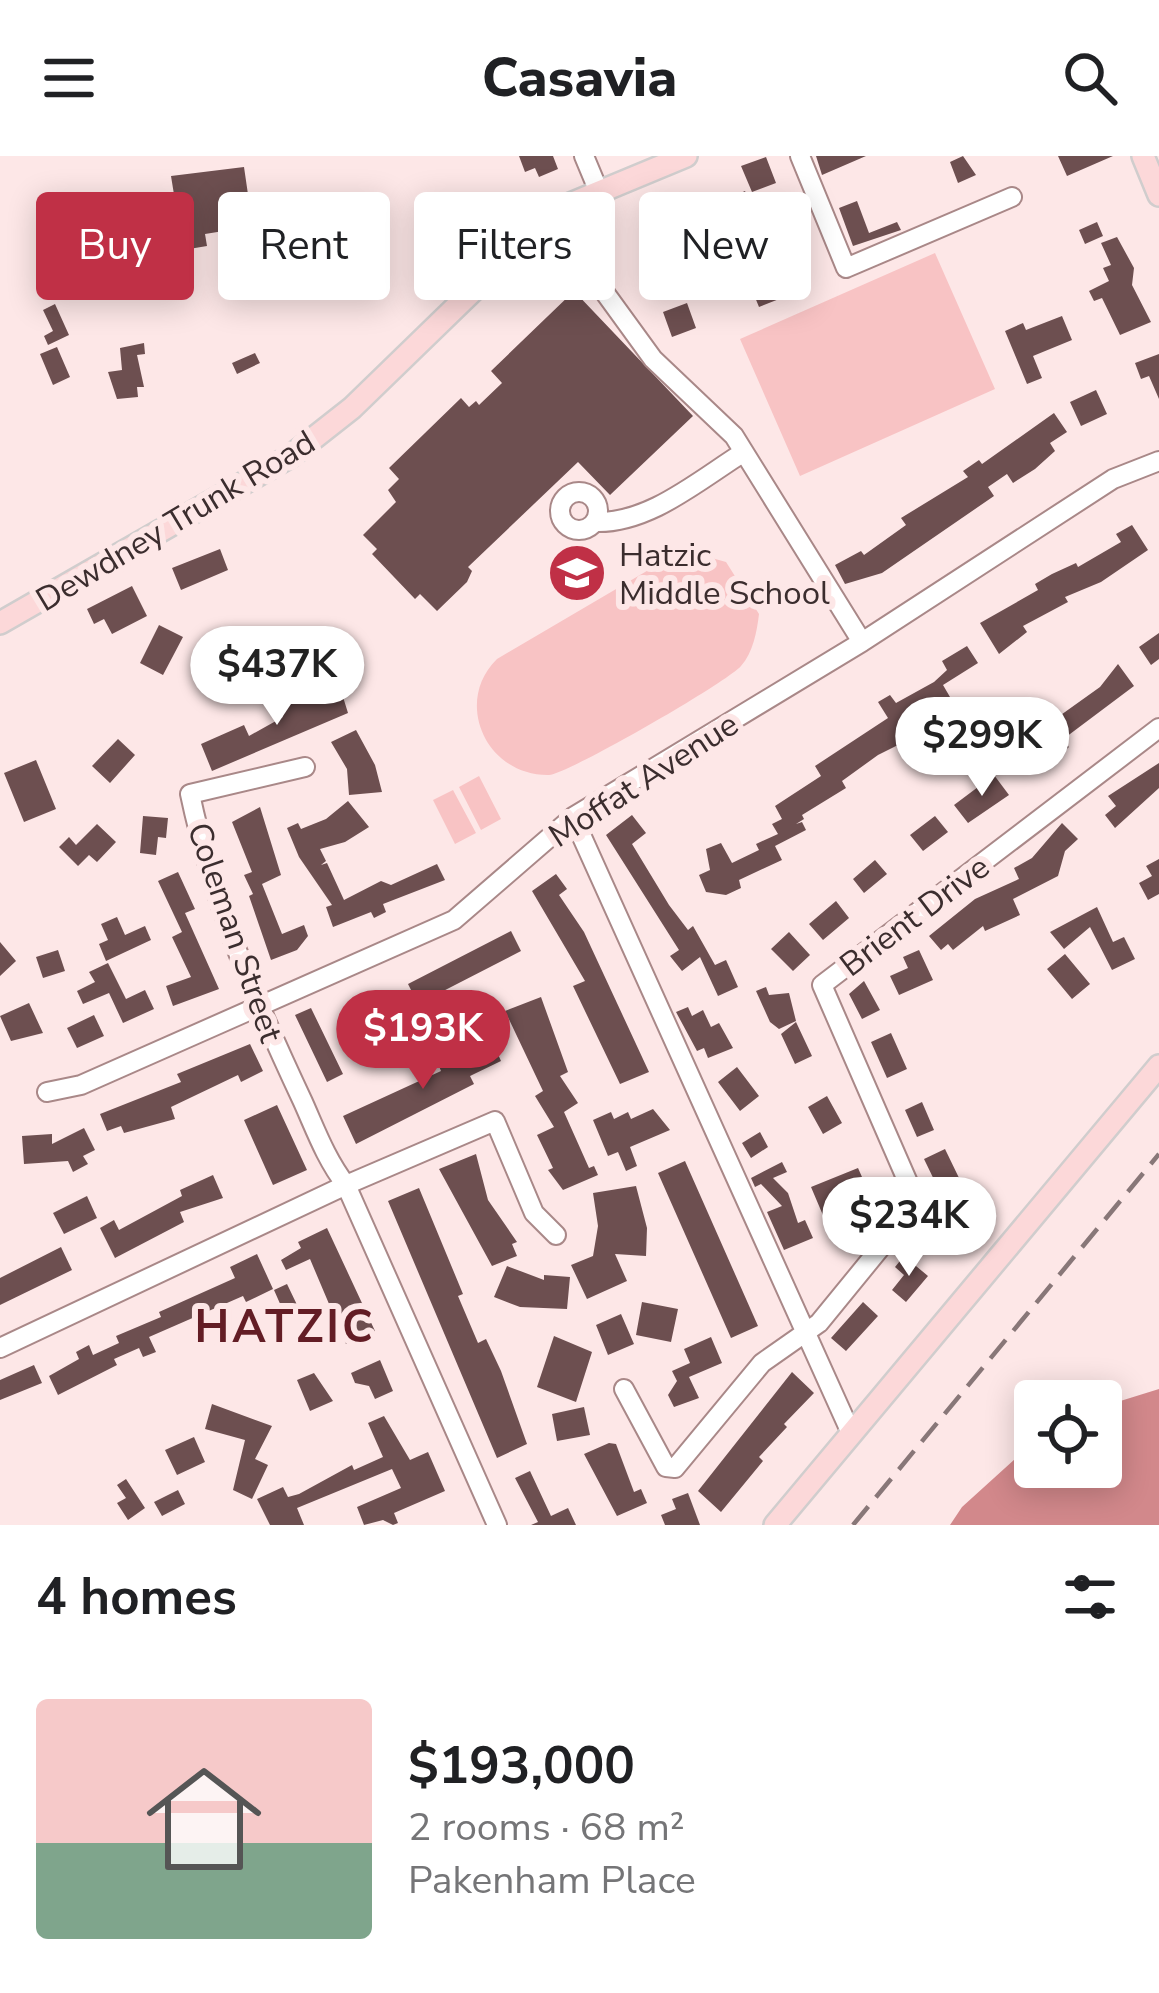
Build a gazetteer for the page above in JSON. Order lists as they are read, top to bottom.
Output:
{
  "streets": {
    "main road": ["Dewdney Trunk Road"],
    "street": ["Moffat Avenue", "Brient Drive", "Coleman Street"]
  },
  "crossings": [
    ["Moffat Avenue", "Coleman Street"]
  ],
  "districts": ["HATZIC"],
  "places": {
    "school or university": ["Hatzic Middle School"]
  },
  "page": {
    "header": "Casavia",
    "chip": [
      "Buy",
      "Rent",
      "Filters",
      "New"
    ],
    "price": [
      "$437K",
      "$299K",
      "$193K",
      "$234K"
    ],
    "heading": "4 homes",
    "list": [
      {
        "name": "$193,000",
        "note": "2 rooms · 68 m² · Pakenham Place"
      }
    ]
  }
}
